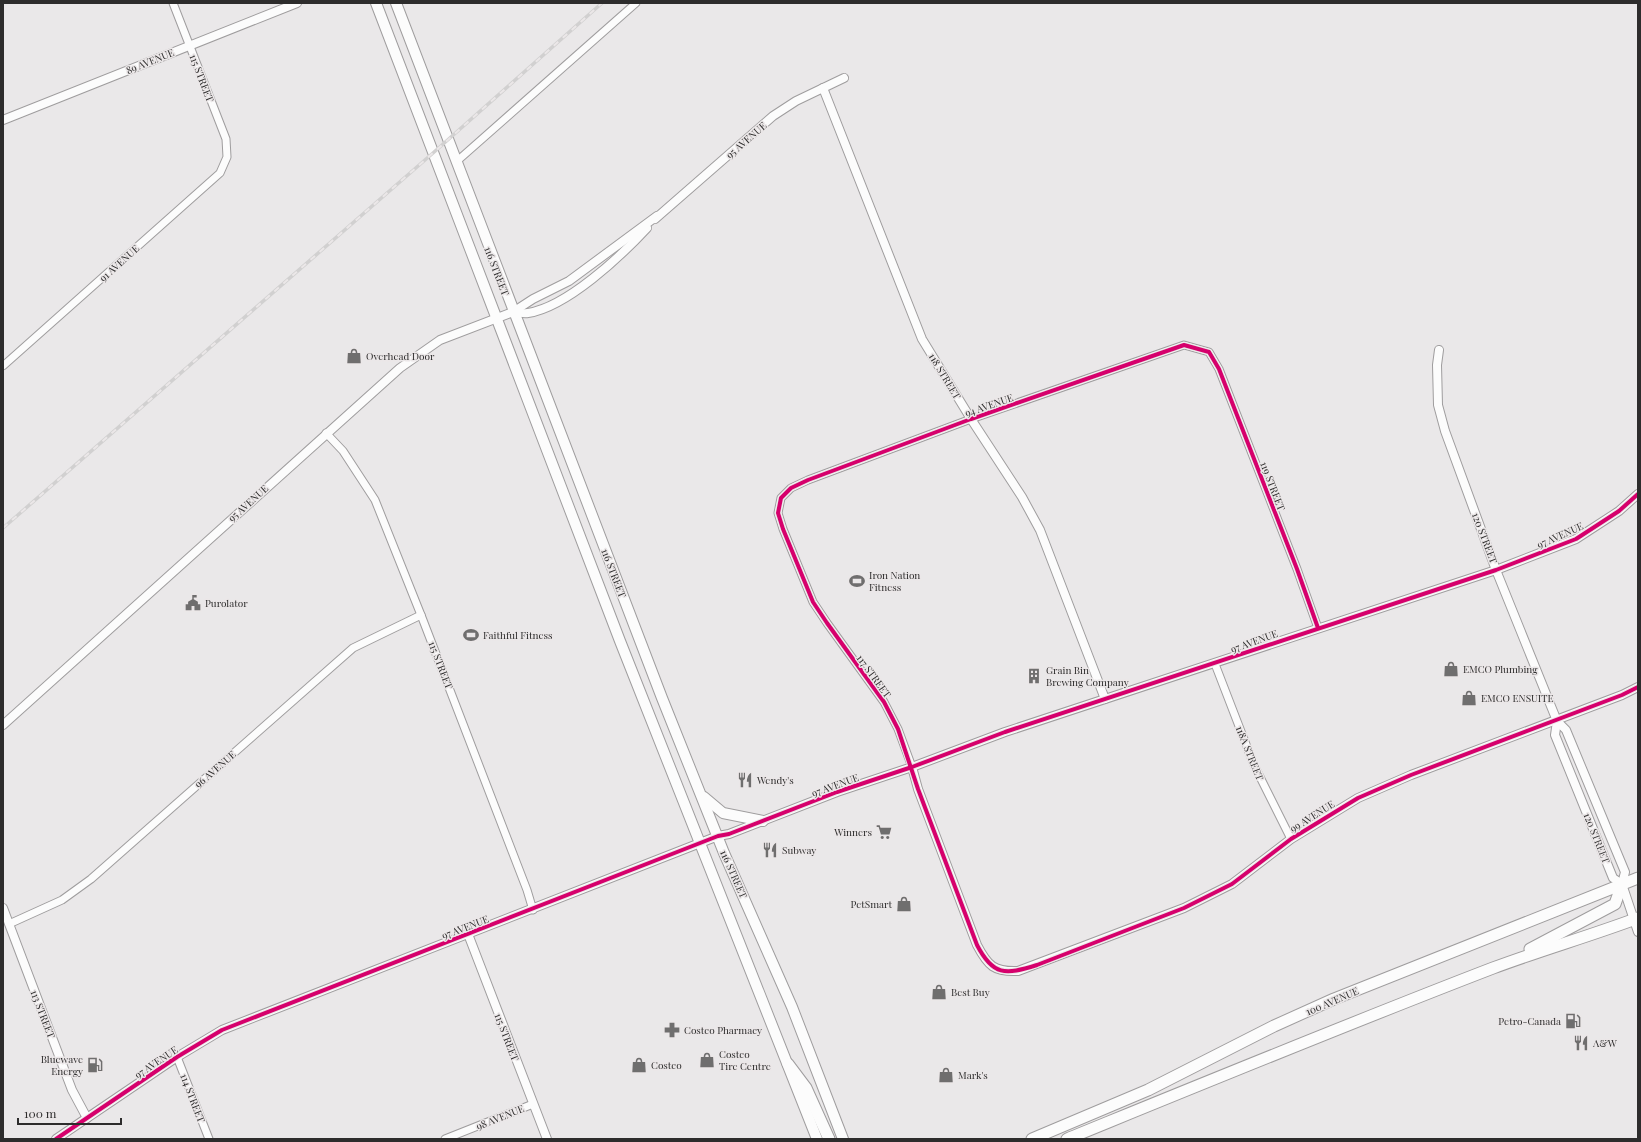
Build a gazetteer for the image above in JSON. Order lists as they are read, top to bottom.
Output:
{
  "streets": {
    "main road": ["116 STREET", "100 AVENUE"],
    "street": [
      "89 AVENUE",
      "115 STREET",
      "95 AVENUE",
      "91 AVENUE",
      "118 STREET",
      "94 AVENUE",
      "119 STREET",
      "97 AVENUE",
      "120 STREET",
      "117 STREET",
      "118A STREET",
      "96 AVENUE",
      "99 AVENUE",
      "113 STREET",
      "114 STREET",
      "98 AVENUE"
    ]
  },
  "crossings": [
    ["89 AVENUE", "115 STREET"],
    ["115 STREET", "95 AVENUE"],
    ["115 STREET", "91 AVENUE"],
    ["115 STREET", "97 AVENUE"],
    ["115 STREET", "96 AVENUE"],
    ["115 STREET", "98 AVENUE"],
    ["95 AVENUE", "116 STREET"],
    ["95 AVENUE", "118 STREET"],
    ["116 STREET", "97 AVENUE"],
    ["118 STREET", "94 AVENUE"],
    ["118 STREET", "97 AVENUE"],
    ["94 AVENUE", "119 STREET"],
    ["94 AVENUE", "117 STREET"],
    ["119 STREET", "97 AVENUE"],
    ["97 AVENUE", "120 STREET"],
    ["97 AVENUE", "117 STREET"],
    ["97 AVENUE", "118A STREET"],
    ["97 AVENUE", "113 STREET"],
    ["97 AVENUE", "114 STREET"],
    ["120 STREET", "99 AVENUE"],
    ["120 STREET", "100 AVENUE"],
    ["117 STREET", "99 AVENUE"],
    ["118A STREET", "99 AVENUE"],
    ["96 AVENUE", "113 STREET"]
  ],
  "places": {
    "shop": [
      "Overhead Door",
      "EMCO Plumbing",
      "EMCO ENSUITE",
      "PetSmart",
      "Best Buy",
      "Costco Tire Centre",
      "Costco",
      "Mark's"
    ],
    "sports": ["Iron Nation Fitness", "Faithful Fitness"],
    "public building": ["Purolator"],
    "building": ["Grain Bin Brewing Company"],
    "restaurant": ["Wendy's", "Subway", "A&W"],
    "supermarket": ["Winners"],
    "fuel station": ["Petro-Canada", "Bluewave Energy"],
    "pharmacy": ["Costco Pharmacy"]
  },
  "scale_bar": "100 m"
}
